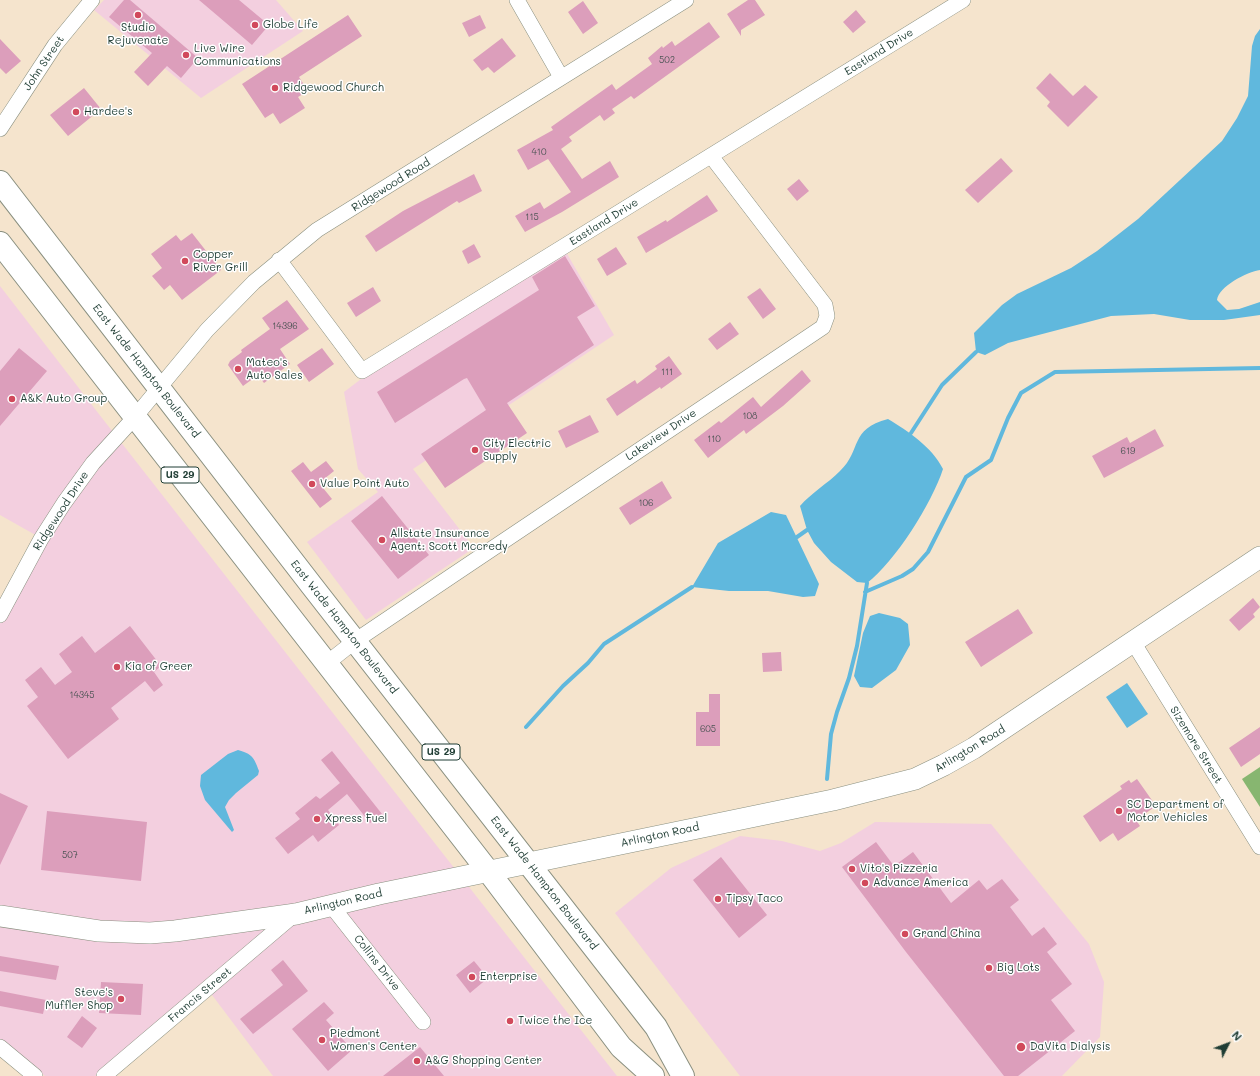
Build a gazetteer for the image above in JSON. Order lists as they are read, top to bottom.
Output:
{
  "streets": {
    "main road": ["East Wade Hampton Boulevard", "US 29", "Arlington Road"],
    "street": [
      "Eastland Drive",
      "John Street",
      "Ridgewood Road",
      "Lakeview Drive",
      "Ridgewood Drive",
      "Sizemore Street",
      "Collins Drive",
      "Francis Street"
    ]
  },
  "crossings": [
    ["Eastland Drive", "Ridgewood Road"],
    ["Eastland Drive", "Lakeview Drive"],
    ["Ridgewood Road", "East Wade Hampton Boulevard"],
    ["Ridgewood Road", "US 29"],
    ["Ridgewood Road", "Ridgewood Drive"],
    ["East Wade Hampton Boulevard", "Lakeview Drive"],
    ["East Wade Hampton Boulevard", "Arlington Road"],
    ["Lakeview Drive", "US 29"],
    ["US 29", "Ridgewood Drive"],
    ["US 29", "Arlington Road"],
    ["Sizemore Street", "Arlington Road"],
    ["Arlington Road", "Collins Drive"],
    ["Arlington Road", "Francis Street"]
  ],
  "places": [
    "Studio Rejuvenate",
    "Globe Life",
    "Live Wire Communications",
    "Ridgewood Church",
    "Hardee's",
    "Copper River Grill",
    "Mateo's Auto Sales",
    "A&K Auto Group",
    "City Electric Supply",
    "Value Point Auto",
    "Allstate Insurance Agent: Scott Mccredy",
    "Kia of Greer",
    "SC Department of Motor Vehicles",
    "Xpress Fuel",
    "Vito's Pizzeria",
    "Advance America",
    "Tipsy Taco",
    "Grand China",
    "Big Lots",
    "Enterprise",
    "Steve's Muffler Shop",
    "Twice the Ice",
    "Piedmont Women's Center",
    "DaVita Dialysis",
    "A&G Shopping Center"
  ],
  "house_numbers": [
    "502",
    "410",
    "115",
    "14396",
    "111",
    "108",
    "110",
    "619",
    "106",
    "14345",
    "605",
    "507"
  ],
  "north": "top right"
}
